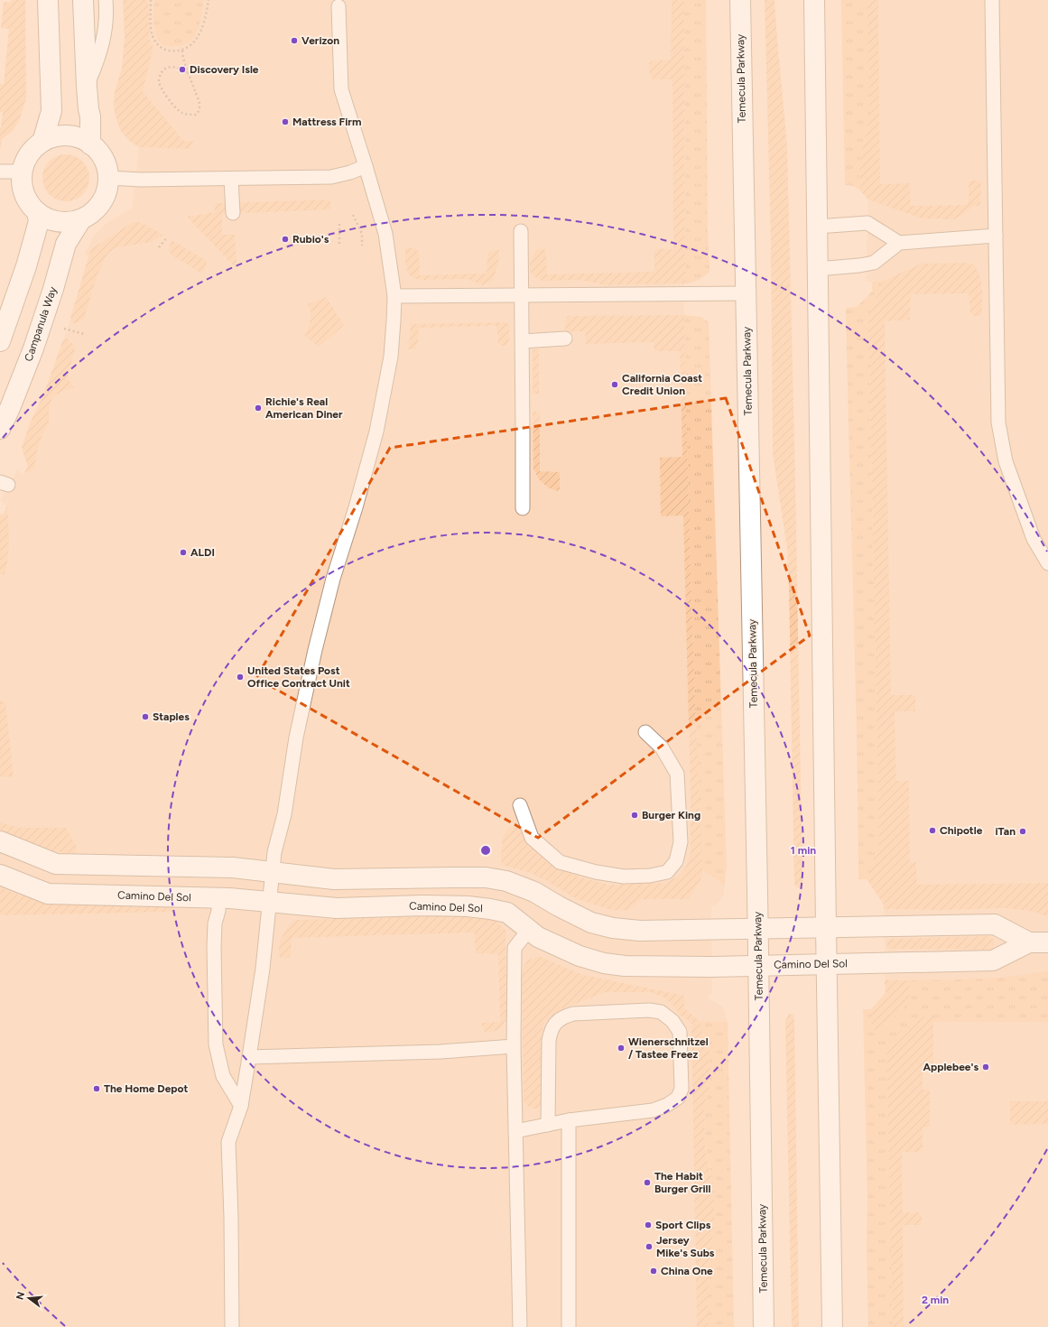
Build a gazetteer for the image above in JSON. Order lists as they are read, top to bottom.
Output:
{
  "streets": {
    "street": ["Temecula Parkway", "Campanula Way", "Camino Del Sol"]
  },
  "crossings": [
    ["Temecula Parkway", "Camino Del Sol"]
  ],
  "places": [
    "Verizon",
    "Discovery Isle",
    "Mattress Firm",
    "Rubio's",
    "California Coast Credit Union",
    "Richie's Real American Diner",
    "ALDI",
    "United States Post Office Contract Unit",
    "Staples",
    "Burger King",
    "Chipotle",
    "iTan",
    "Wienerschnitzel / Tastee Freez",
    "Applebee's",
    "The Home Depot",
    "The Habit Burger Grill",
    "Sport Clips",
    "Jersey Mike's Subs",
    "China One"
  ],
  "north": "left",
  "rings": ["1 min", "2 min"]
}
